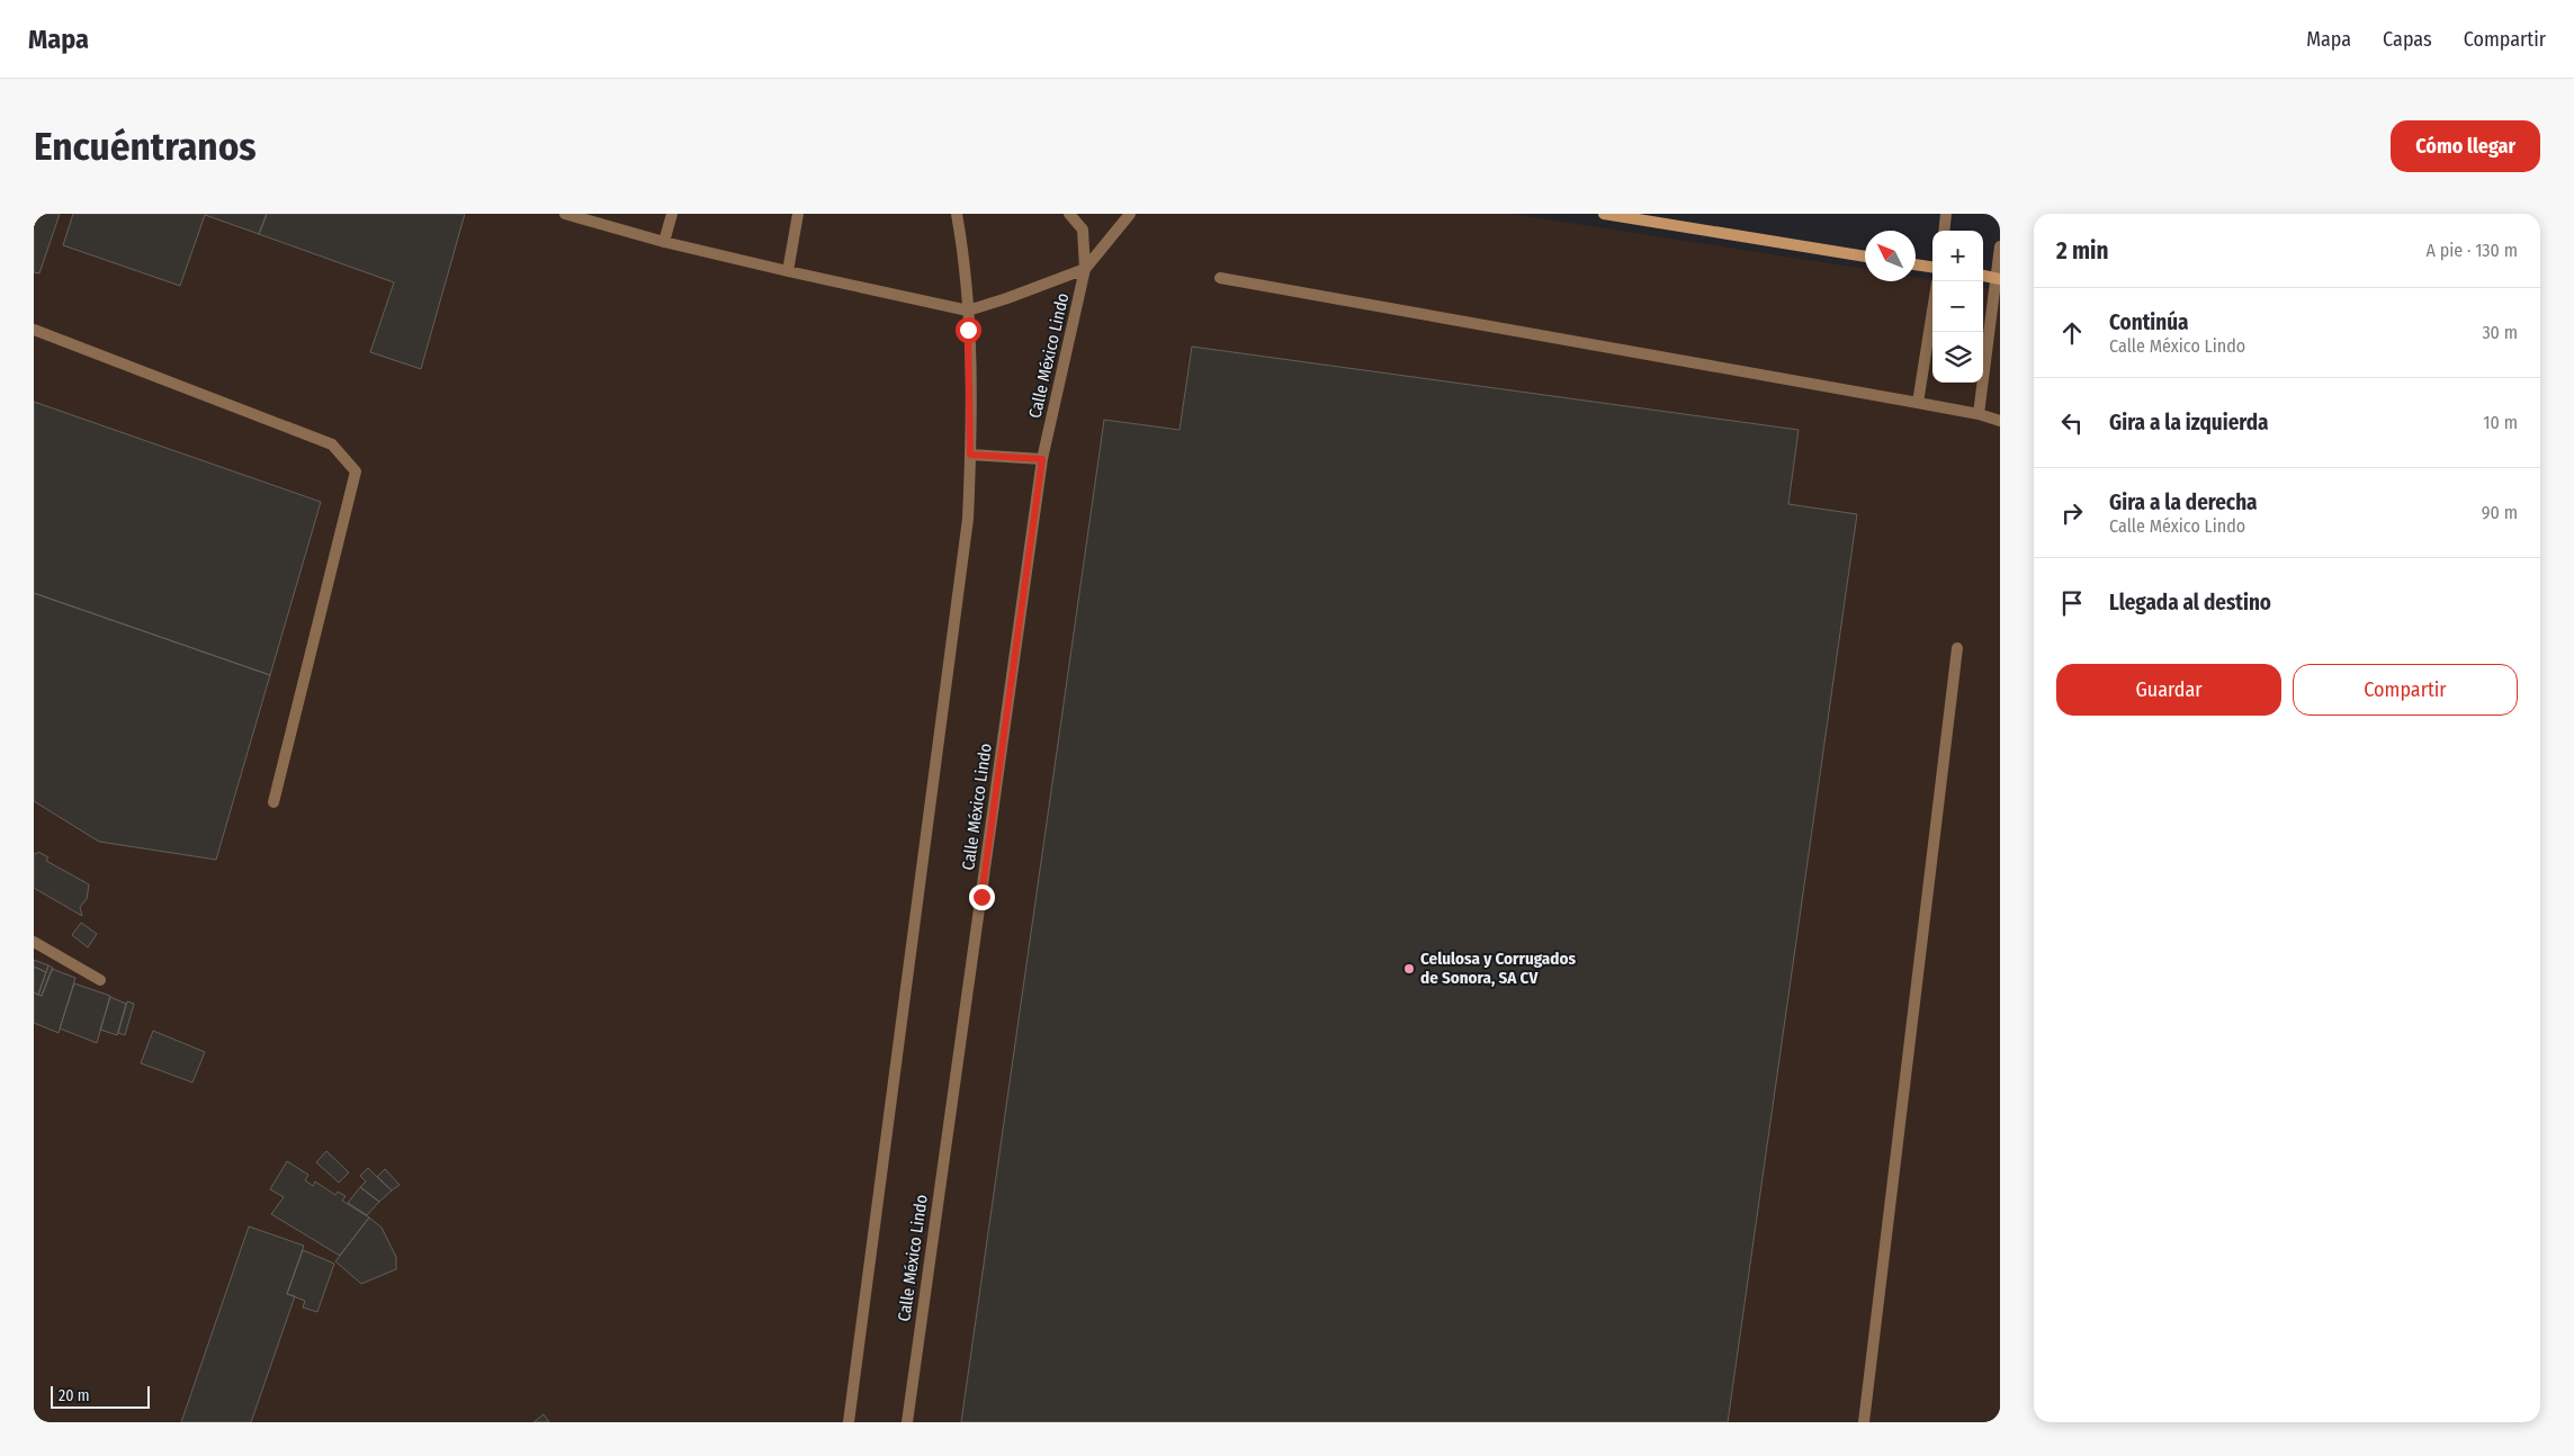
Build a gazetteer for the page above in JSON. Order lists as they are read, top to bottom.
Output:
{
  "streets": {
    "lane": ["Calle México Lindo"]
  },
  "places": ["Celulosa y Corrugados de Sonora, SA CV"],
  "scale_bar": "20 m",
  "north": "top left",
  "page": {
    "header": "Mapa",
    "nav": ["Mapa", "Capas", "Compartir"],
    "buttons": [
      "Cómo llegar",
      ["Guardar", "Compartir"]
    ],
    "title": "Encuéntranos",
    "heading": ["2 min", "A pie · 130 m"],
    "map_buttons": ["+", "−"],
    "list": [
      ["Continúa", "Calle México Lindo", "30 m"],
      ["Gira a la izquierda", "10 m"],
      ["Gira a la derecha", "Calle México Lindo", "90 m"],
      "Llegada al destino"
    ],
    "scale": "20 m"
  }
}
